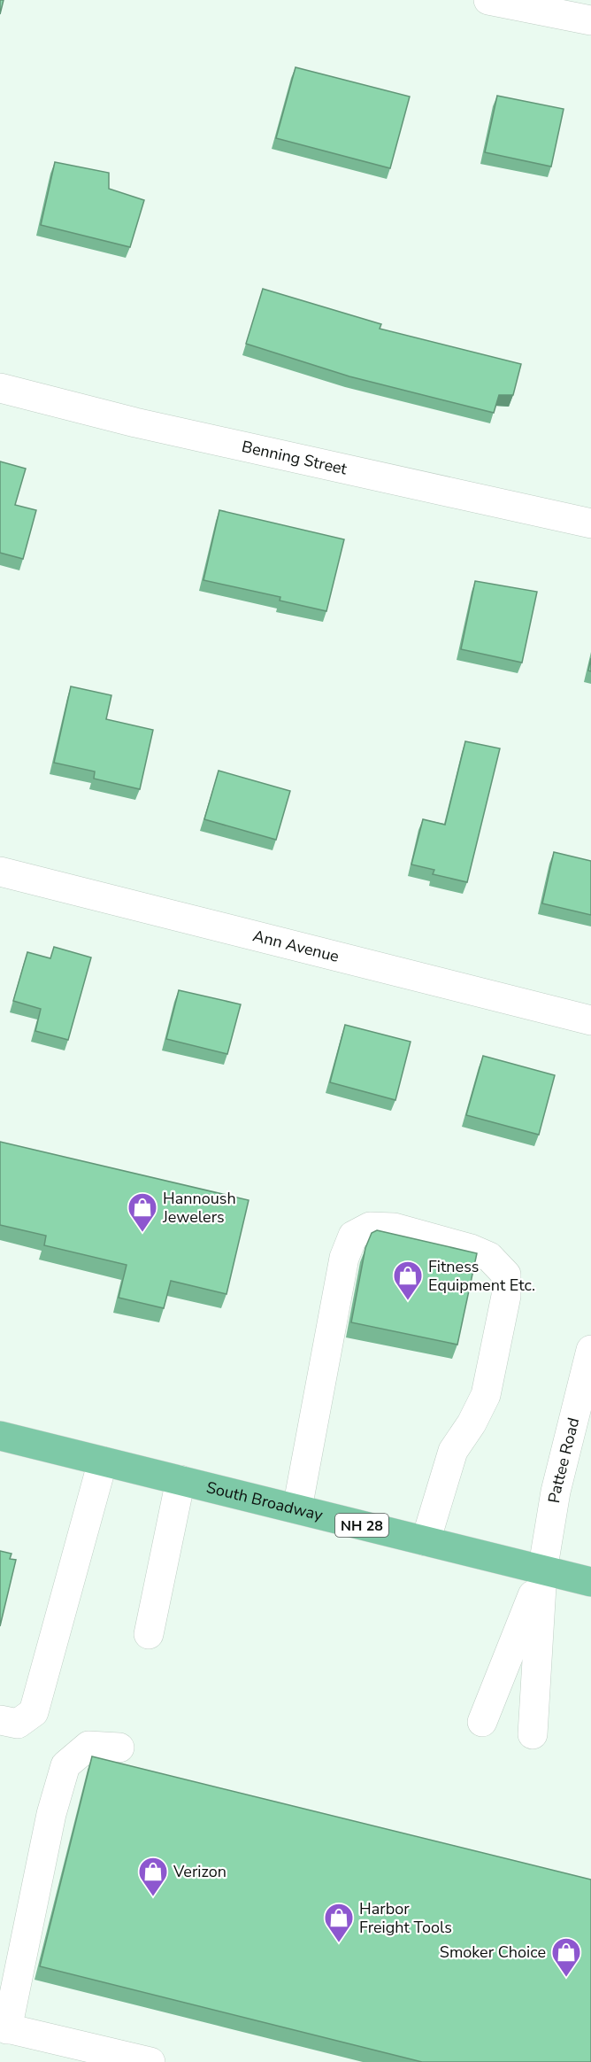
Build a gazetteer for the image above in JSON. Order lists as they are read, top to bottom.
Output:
{
  "streets": {
    "main road": ["South Broadway", "NH 28"],
    "street": ["Benning Street", "Ann Avenue", "Pattee Road"]
  },
  "crossings": [
    ["Pattee Road", "South Broadway"]
  ],
  "places": {
    "shop": [
      "Hannoush Jewelers",
      "Fitness Equipment Etc.",
      "Verizon",
      "Harbor Freight Tools",
      "Smoker Choice"
    ]
  }
}
